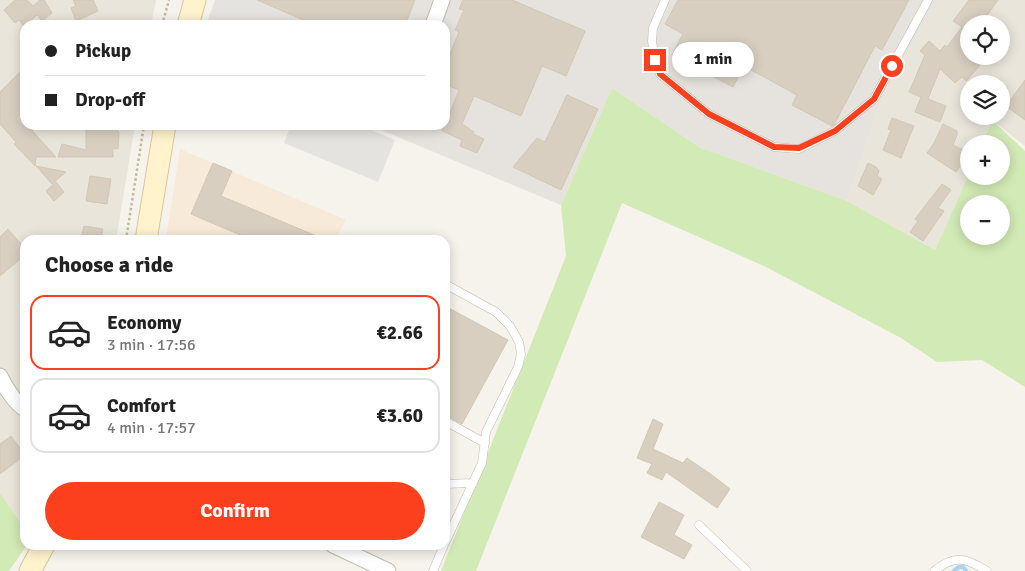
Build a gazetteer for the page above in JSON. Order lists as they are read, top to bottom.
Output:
{
  "page": {
    "map_buttons": ["+", "−"],
    "banner": ["Pickup", "Drop-off"],
    "bubble": "1 min",
    "heading": "Choose a ride",
    "list": [
      {
        "name": "Economy",
        "note": "3 min · 17:56",
        "value": "€2.66"
      },
      {
        "name": "Comfort",
        "note": "4 min · 17:57",
        "value": "€3.60"
      }
    ],
    "buttons": "Confirm"
  }
}
